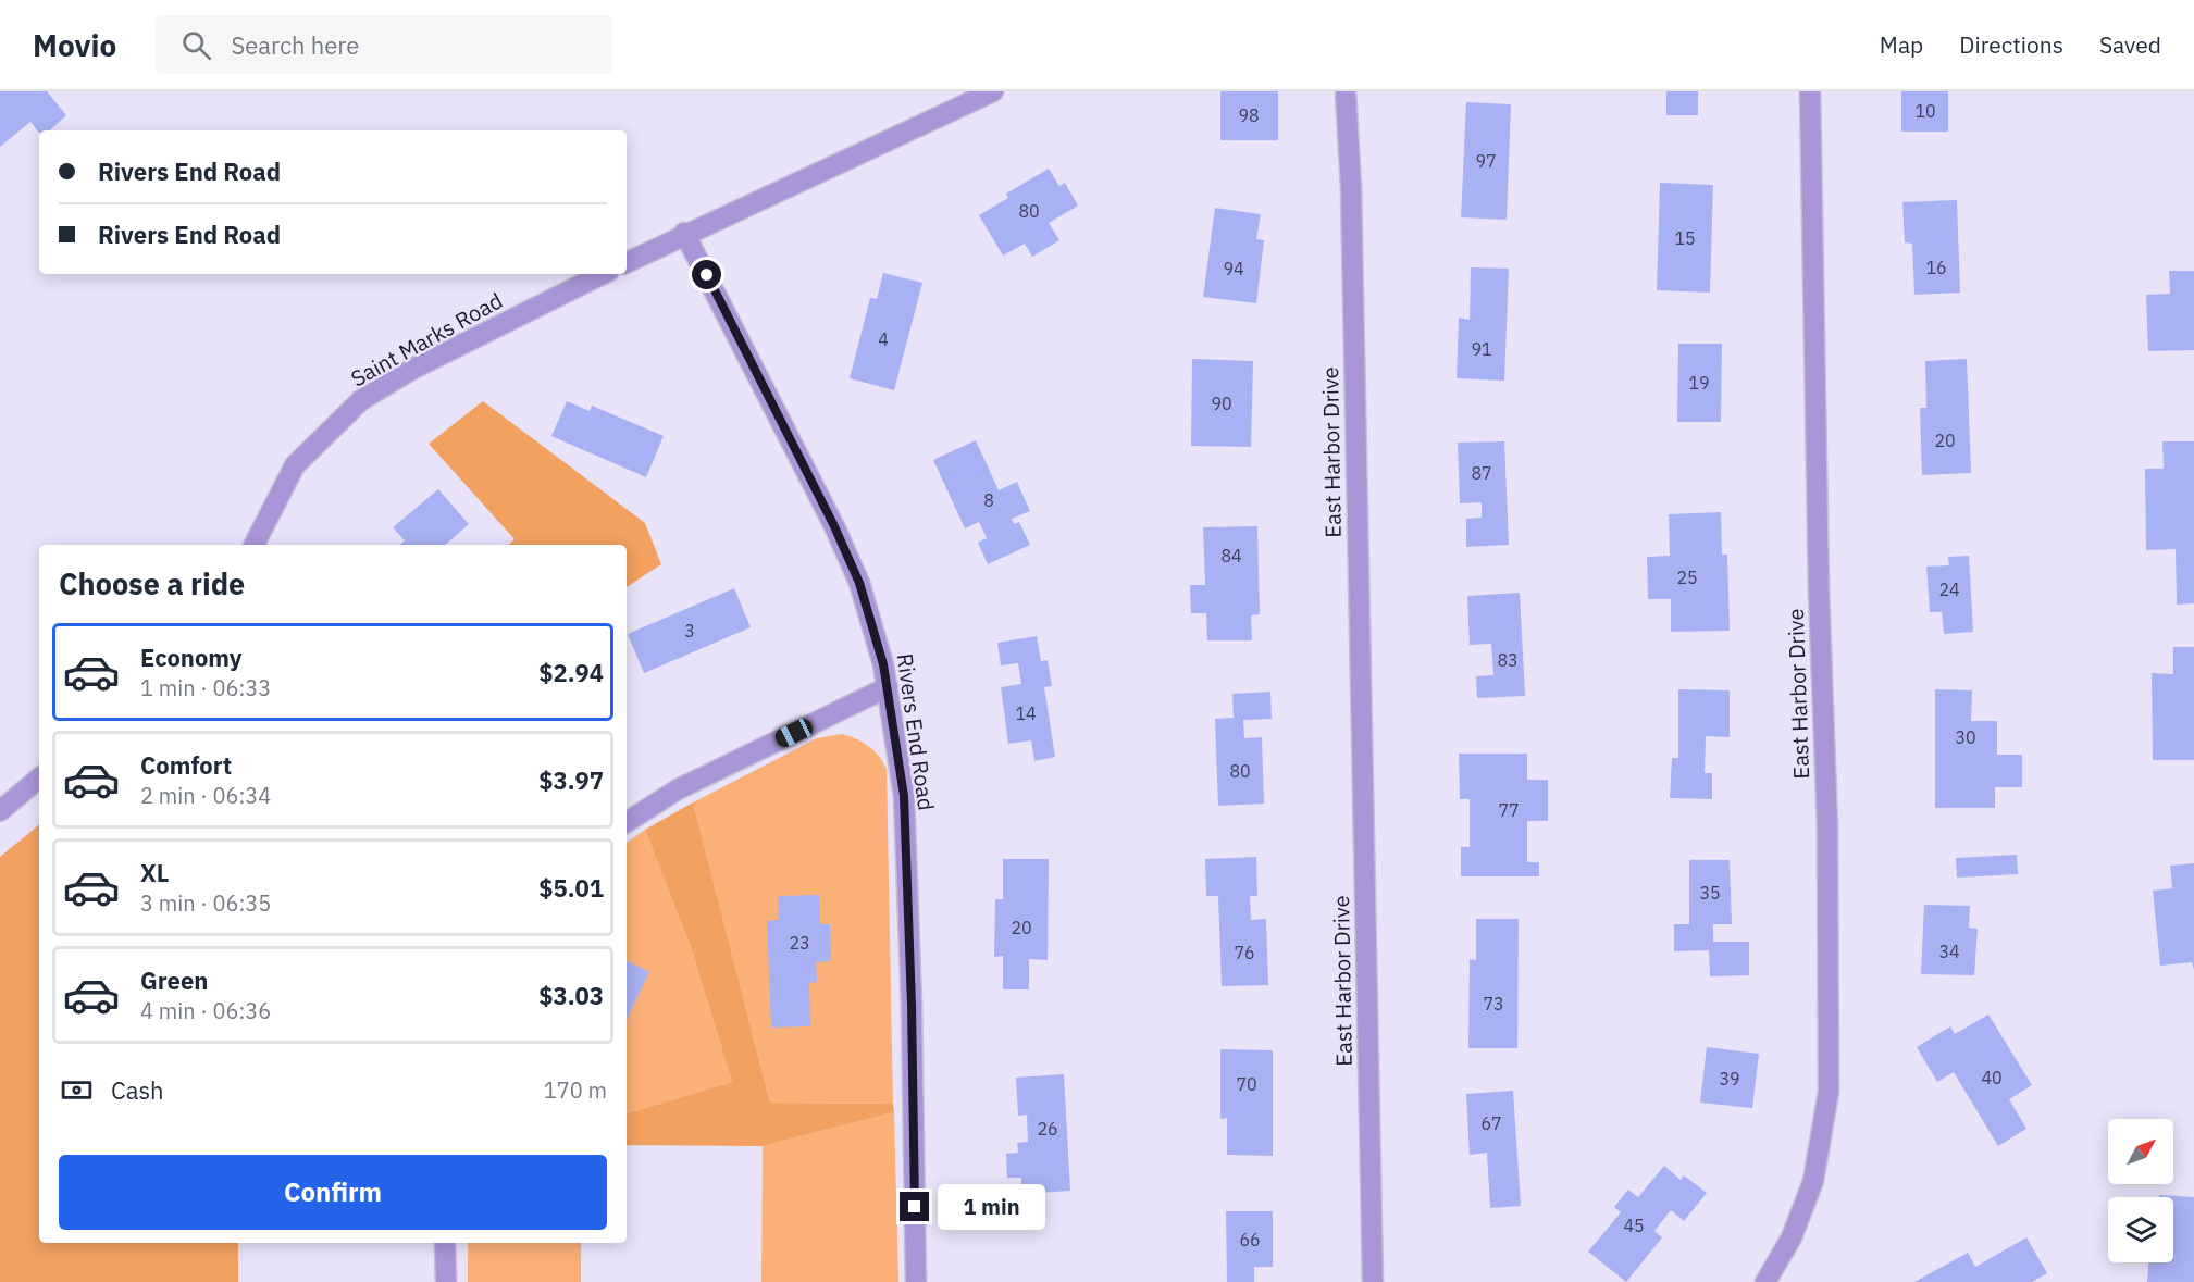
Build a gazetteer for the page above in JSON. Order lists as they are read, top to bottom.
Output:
{
  "streets": {
    "street": ["Saint Marks Road", "East Harbor Drive", "Rivers End Road"]
  },
  "house_numbers": [
    "10",
    "98",
    "97",
    "80",
    "15",
    "16",
    "94",
    "4",
    "91",
    "19",
    "90",
    "20",
    "87",
    "8",
    "84",
    "25",
    "24",
    "3",
    "83",
    "14",
    "30",
    "80",
    "77",
    "35",
    "20",
    "23",
    "34",
    "76",
    "73",
    "40",
    "39",
    "70",
    "67",
    "26",
    "45",
    "66"
  ],
  "north": "top right",
  "page": {
    "header": "Movio",
    "search": "Search here",
    "nav": ["Map", "Directions", "Saved"],
    "banner": ["Rivers End Road", "Rivers End Road"],
    "heading": "Choose a ride",
    "list": [
      {
        "name": "Economy",
        "note": "1 min · 06:33",
        "value": "$2.94"
      },
      {
        "name": "Comfort",
        "note": "2 min · 06:34",
        "value": "$3.97"
      },
      {
        "name": "XL",
        "note": "3 min · 06:35",
        "value": "$5.01"
      },
      {
        "name": "Green",
        "note": "4 min · 06:36",
        "value": "$3.03"
      }
    ],
    "pay": ["Cash", "170 m"],
    "buttons": "Confirm",
    "bubble": "1 min"
  }
}
